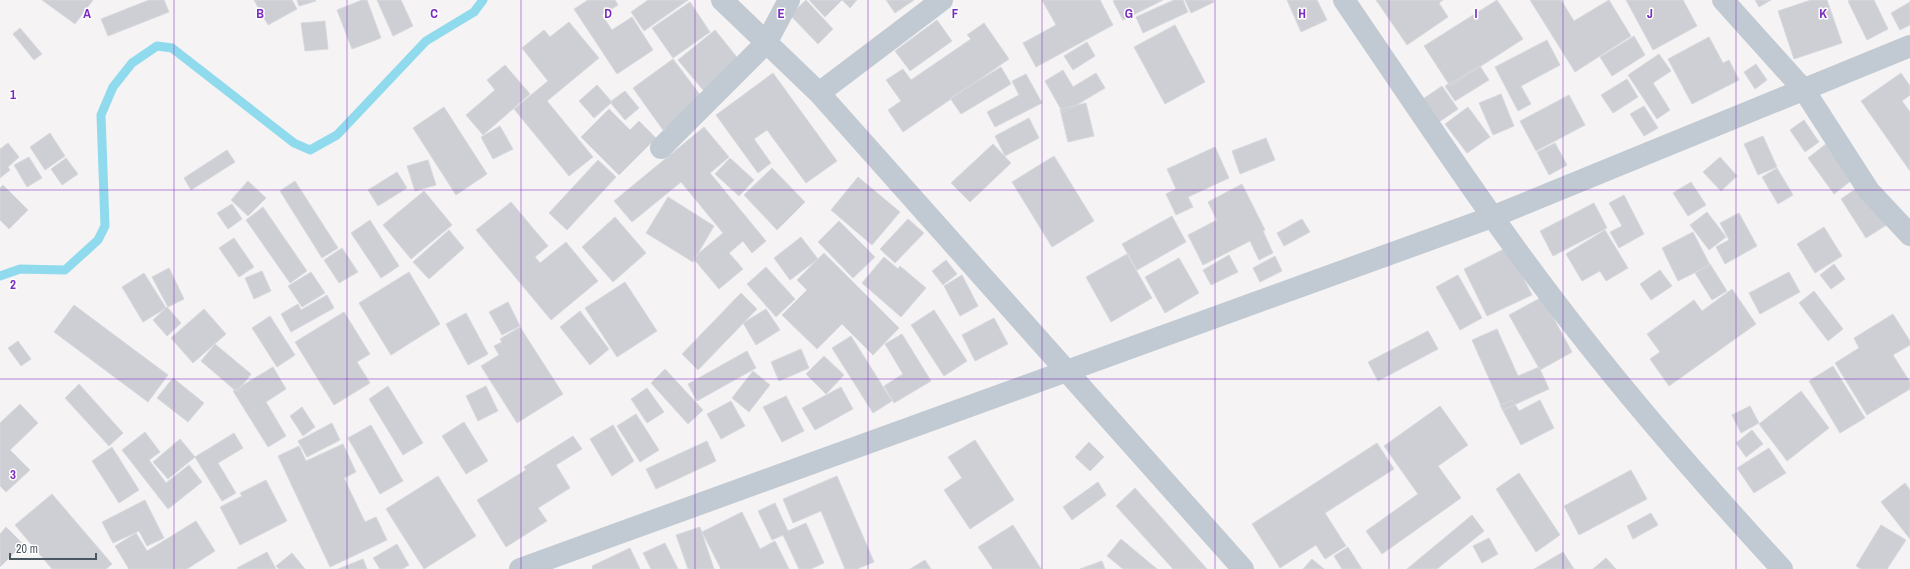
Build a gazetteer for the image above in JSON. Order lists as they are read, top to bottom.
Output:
{
  "scale_bar": "20 m",
  "grid": {
    "columns": [
      "A",
      "B",
      "C",
      "D",
      "E",
      "F",
      "G",
      "H",
      "I",
      "J",
      "K"
    ],
    "rows": ["1", "2", "3"]
  }
}
